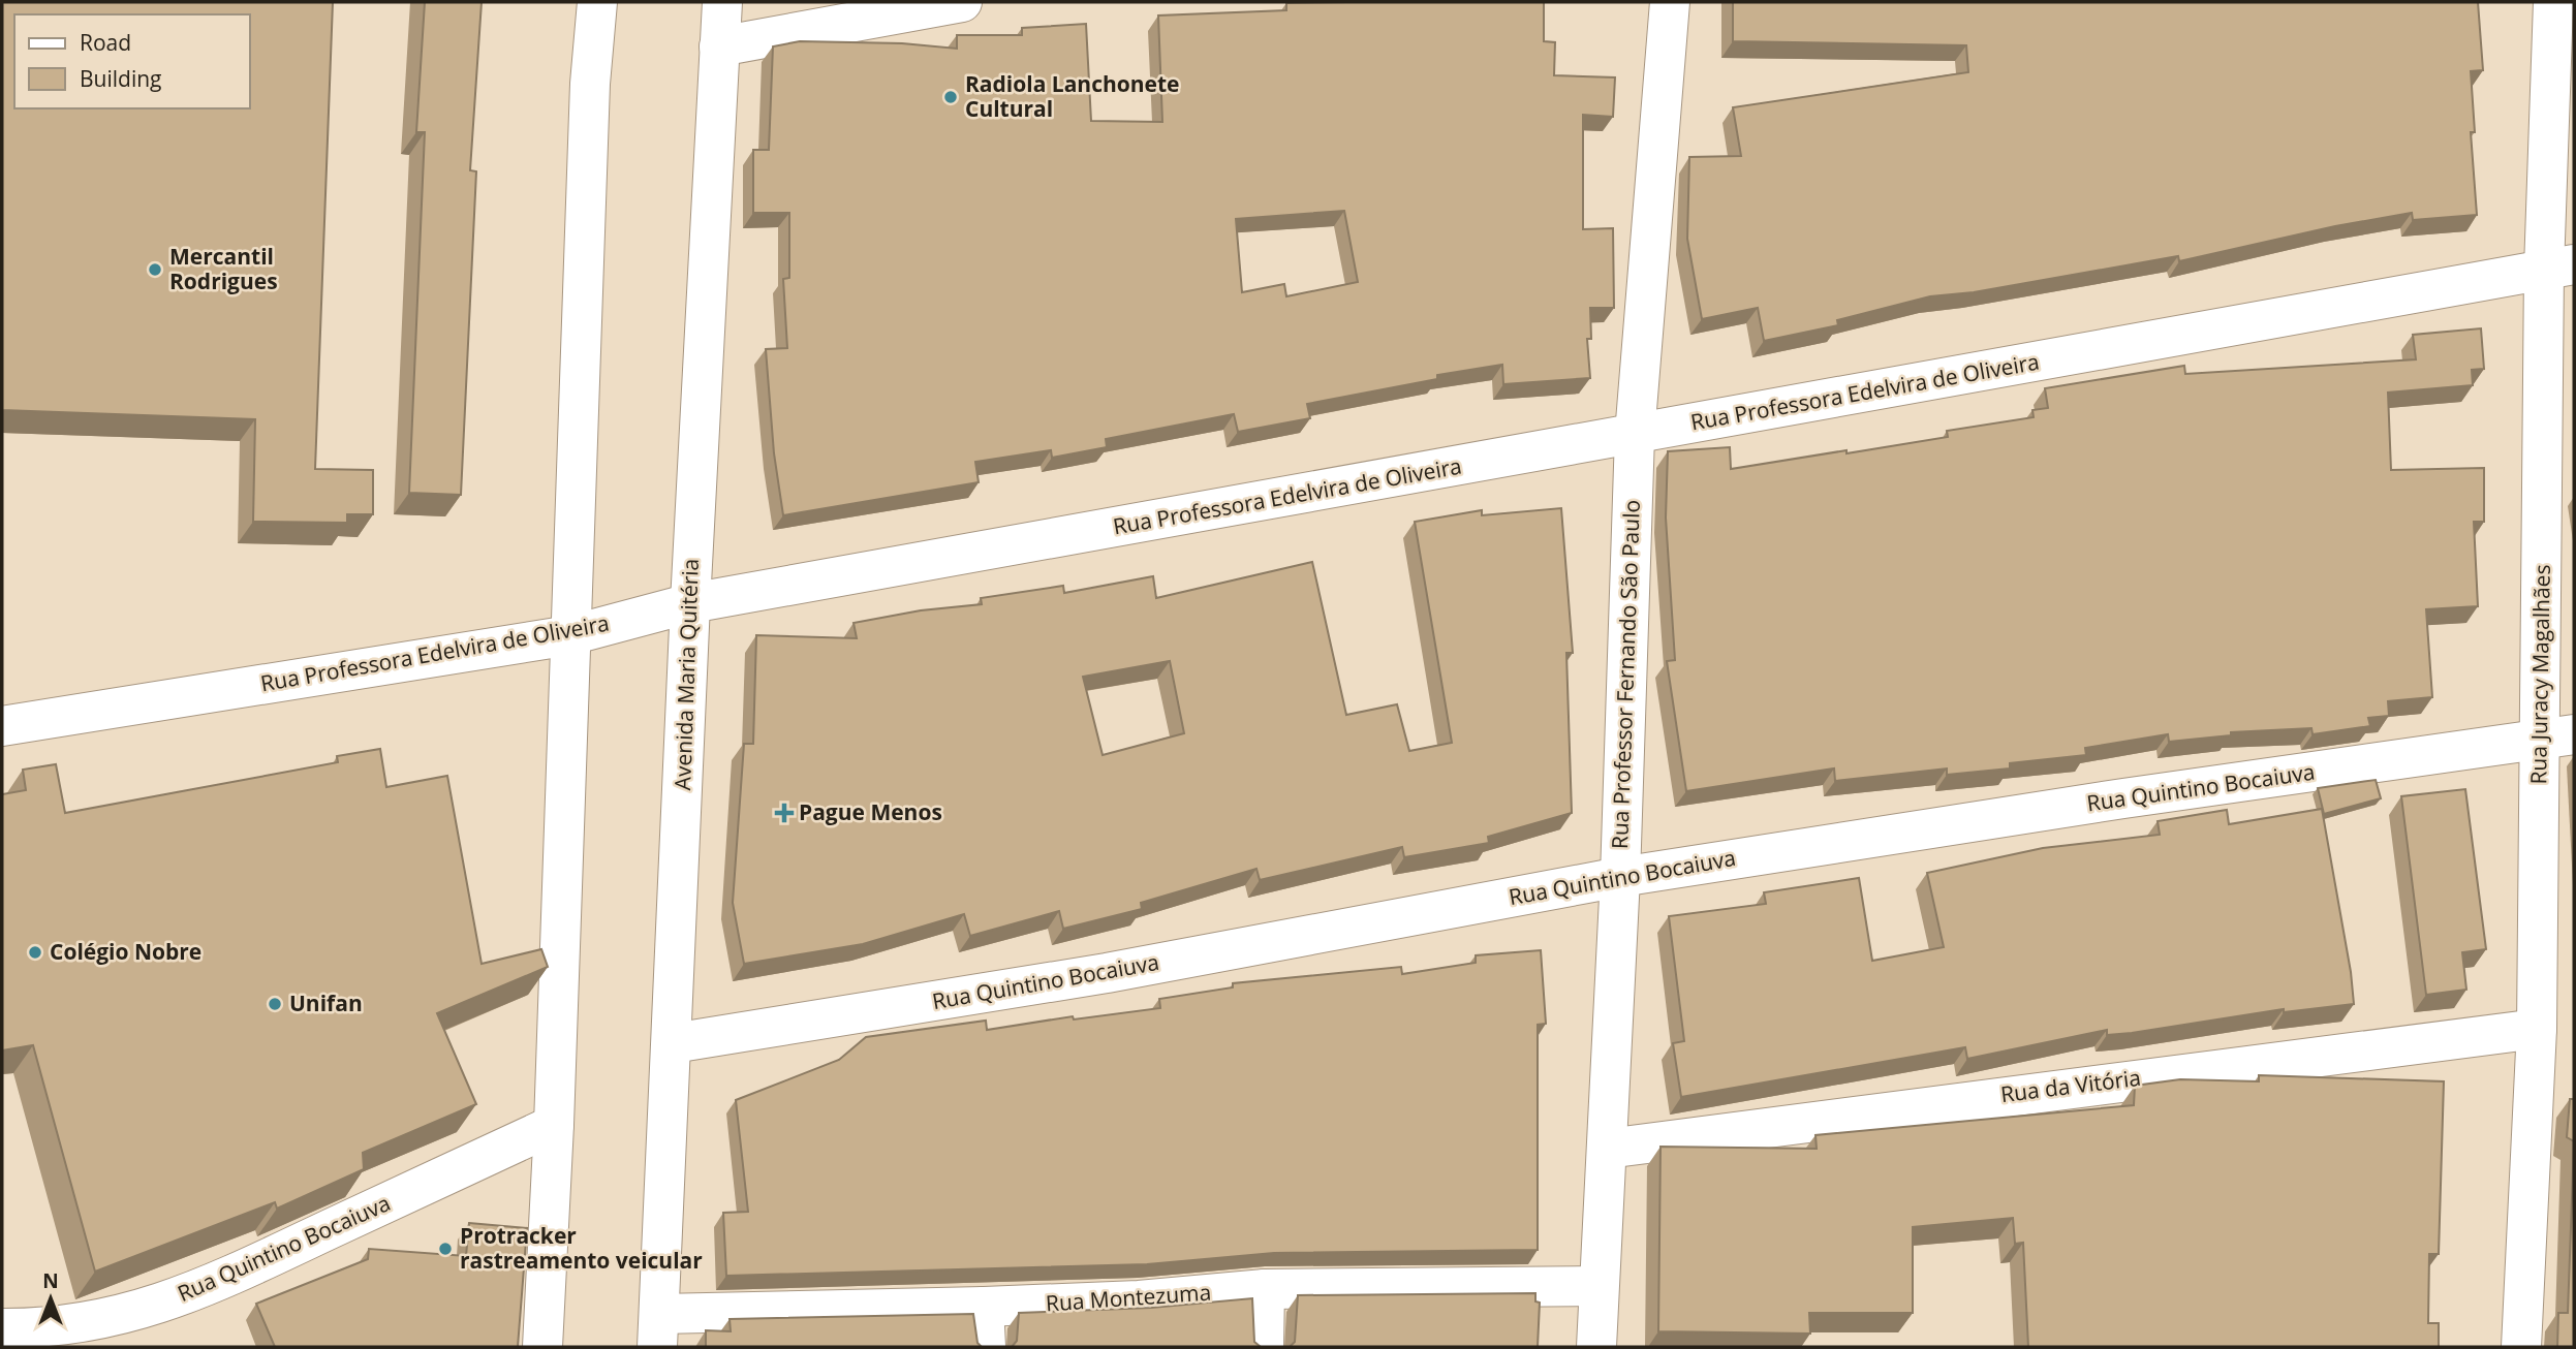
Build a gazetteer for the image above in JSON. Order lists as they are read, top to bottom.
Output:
{
  "streets": {
    "street": [
      "Rua Professora Edelvira de Oliveira",
      "Avenida Maria Quitéria",
      "Rua Professor Fernando São Paulo",
      "Rua Juracy Magalhães",
      "Rua Quintino Bocaiuva",
      "Rua da Vitória",
      "Rua Montezuma"
    ]
  },
  "crossings": [
    ["Rua Professora Edelvira de Oliveira", "Avenida Maria Quitéria"],
    ["Rua Professora Edelvira de Oliveira", "Rua Professor Fernando São Paulo"],
    ["Rua Professora Edelvira de Oliveira", "Rua Juracy Magalhães"],
    ["Avenida Maria Quitéria", "Rua Quintino Bocaiuva"],
    ["Avenida Maria Quitéria", "Rua Montezuma"],
    ["Rua Professor Fernando São Paulo", "Rua Quintino Bocaiuva"],
    ["Rua Professor Fernando São Paulo", "Rua da Vitória"],
    ["Rua Professor Fernando São Paulo", "Rua Montezuma"],
    ["Rua Juracy Magalhães", "Rua Quintino Bocaiuva"],
    ["Rua Juracy Magalhães", "Rua da Vitória"]
  ],
  "places": {
    "other": [
      "Radiola Lanchonete Cultural",
      "Mercantil Rodrigues",
      "Colégio Nobre",
      "Unifan",
      "Protracker rastreamento veicular"
    ],
    "health": ["Pague Menos"]
  },
  "legend": ["Road", "Building"],
  "north": "top"
}
